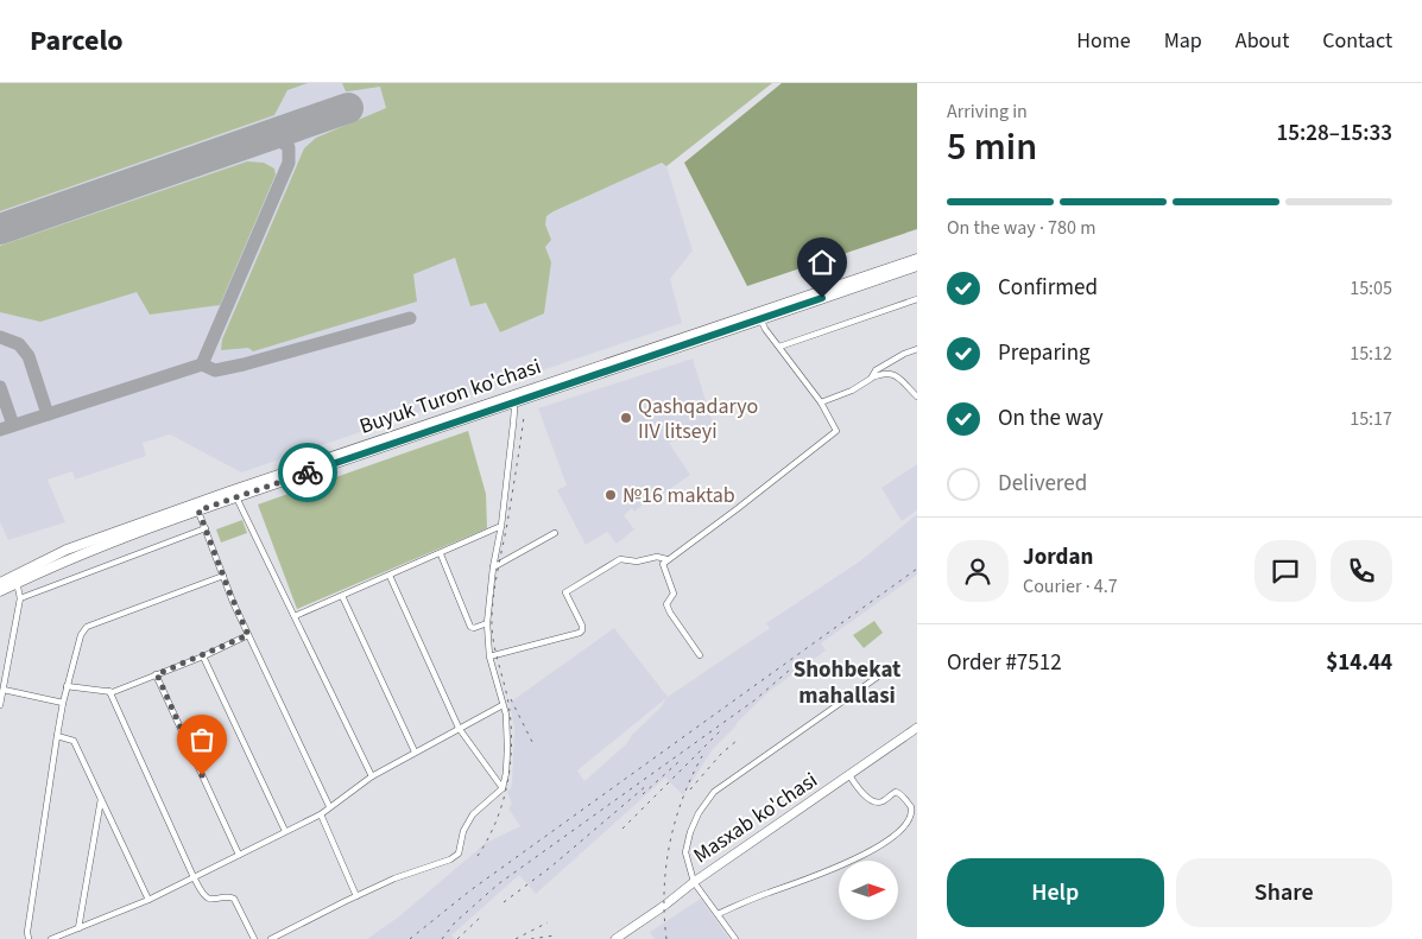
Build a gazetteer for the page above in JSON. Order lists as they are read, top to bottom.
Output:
{
  "streets": {
    "main road": ["Buyuk Turon ko'chasi", "Masxab ko'chasi"]
  },
  "districts": ["Shohbekat mahallasi"],
  "places": ["Qashqadaryo IIV litseyi", "№16 maktab"],
  "north": "right",
  "page": {
    "header": "Parcelo",
    "nav": [
      "Home",
      "Map",
      "About",
      "Contact"
    ],
    "heading": ["5 min", "Arriving in", "15:28–15:33"],
    "panel": [
      "Jordan",
      "Courier · 4.7",
      "Order #7512",
      "$14.44"
    ],
    "bar": "On the way · 780 m",
    "list": [
      ["Confirmed", "15:05"],
      ["Preparing", "15:12"],
      ["On the way", "15:17"],
      "Delivered"
    ],
    "buttons": ["Help", "Share"]
  }
}
